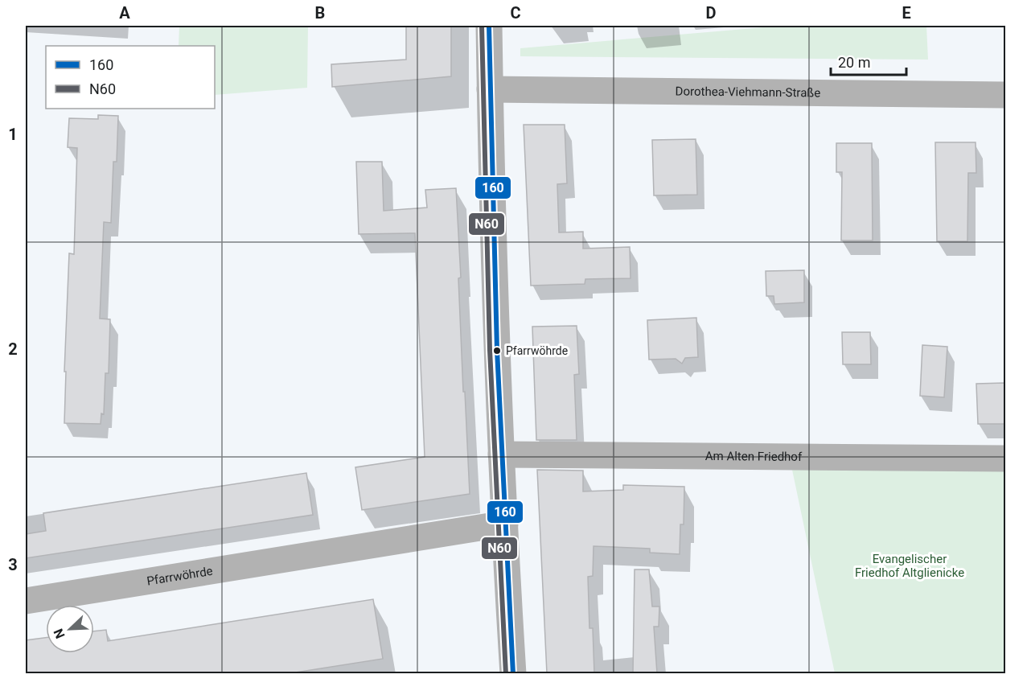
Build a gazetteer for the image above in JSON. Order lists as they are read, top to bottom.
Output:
{
  "streets": {
    "street": ["Dorothea-Viehmann-Straße", "Am Alten Friedhof", "Pfarrwöhrde"]
  },
  "parks": ["Evangelischer Friedhof Altglienicke"],
  "places": ["Pfarrwöhrde"],
  "lines": ["transit line 160", "transit line N60"],
  "legend": ["160", "N60"],
  "scale_bar": "20 m",
  "north": "bottom left",
  "grid": {
    "columns": [
      "A",
      "B",
      "C",
      "D",
      "E"
    ],
    "rows": ["1", "2", "3"]
  }
}
